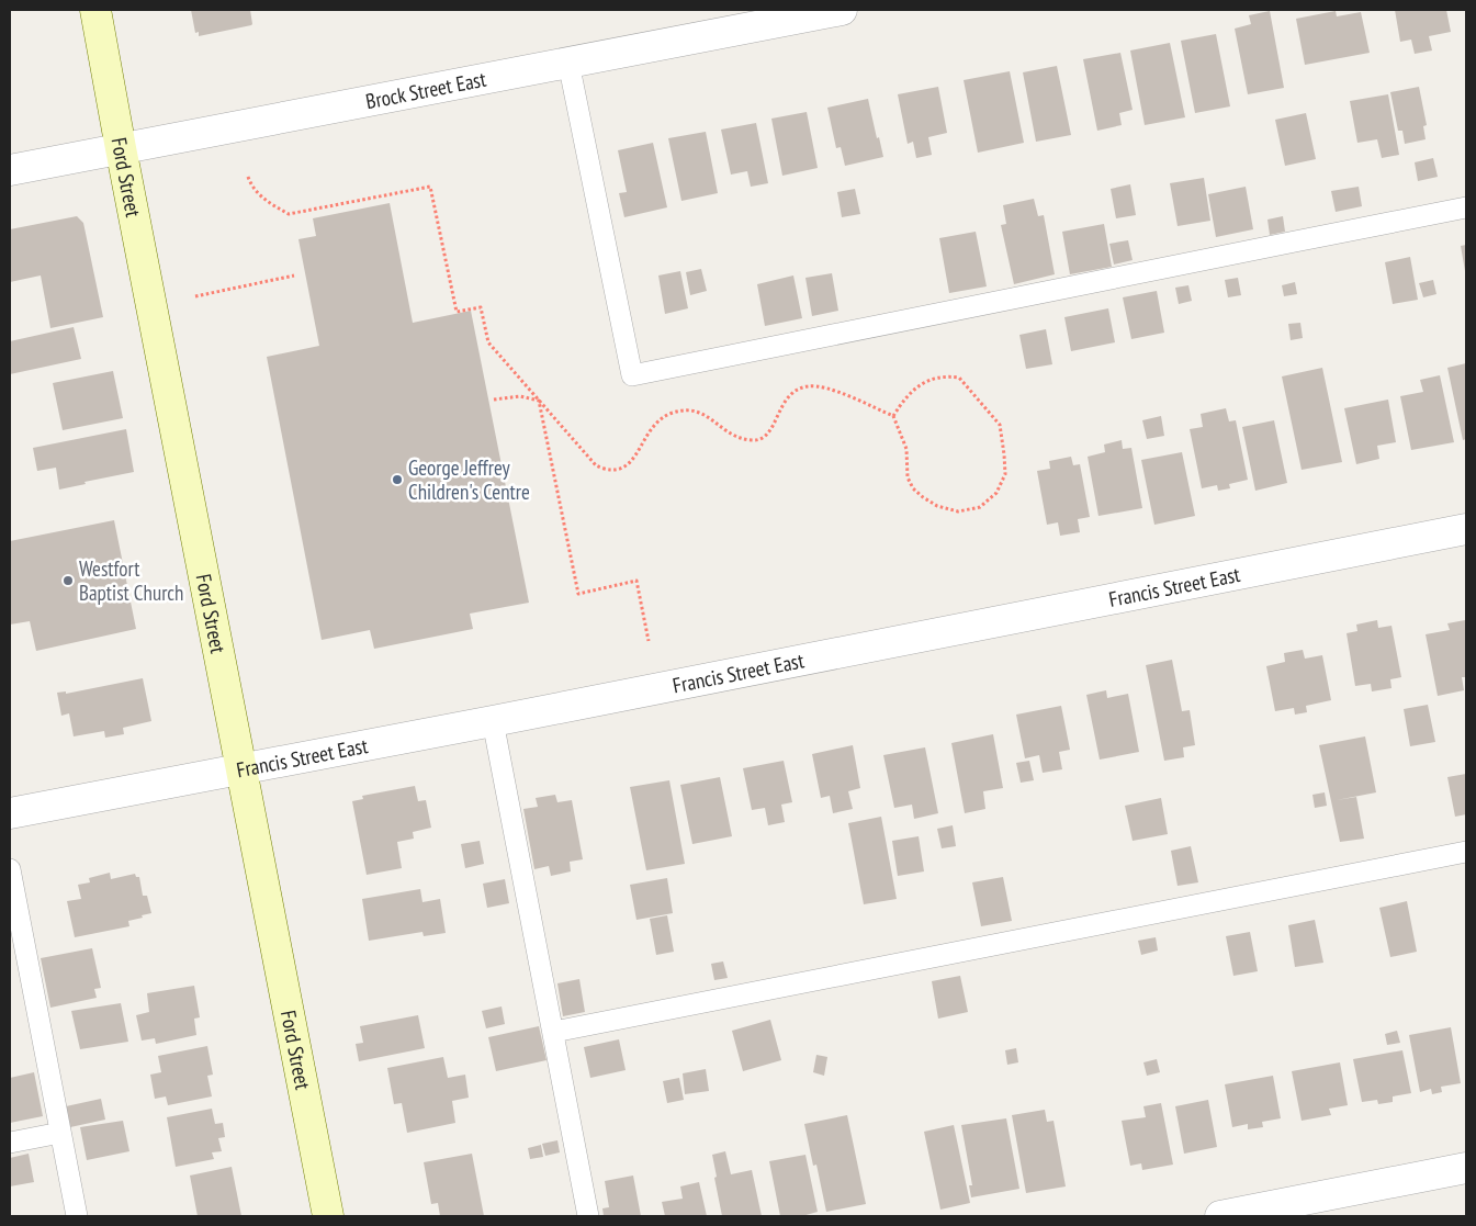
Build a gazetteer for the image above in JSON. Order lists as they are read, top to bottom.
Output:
{
  "streets": {
    "main road": ["Ford Street"],
    "street": ["Brock Street East", "Francis Street East"]
  },
  "crossings": [
    ["Brock Street East", "Ford Street"],
    ["Ford Street", "Francis Street East"]
  ],
  "places": ["George Jeffrey Children's Centre", "Westfort Baptist Church"]
}
